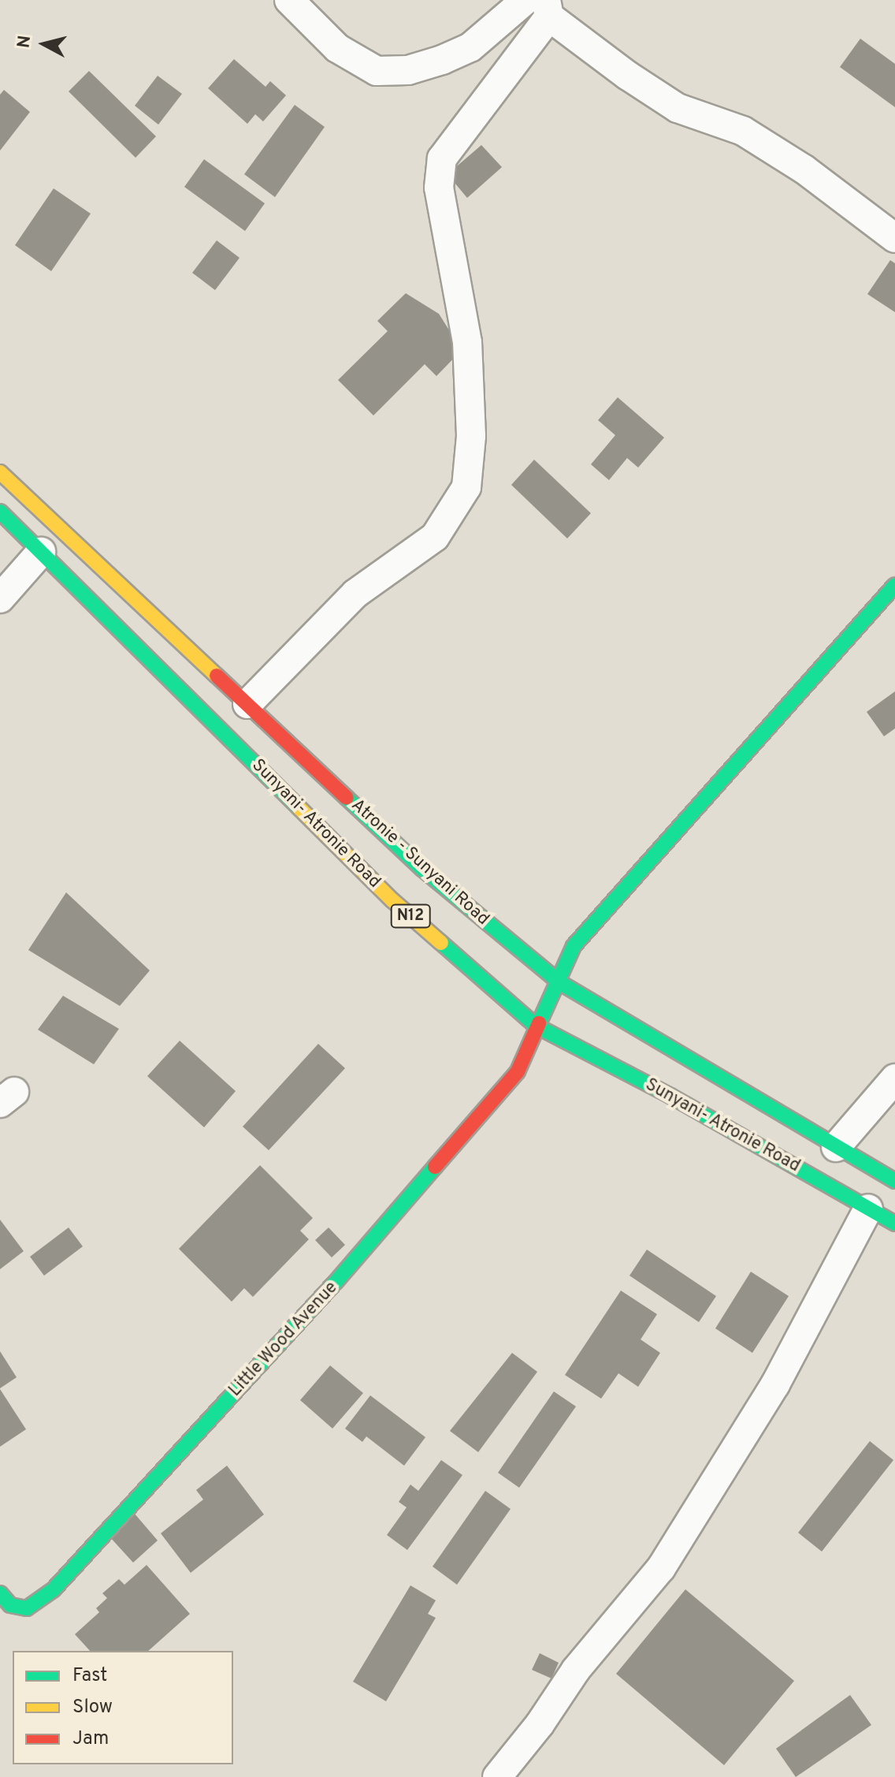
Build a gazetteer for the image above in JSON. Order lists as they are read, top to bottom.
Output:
{
  "streets": {
    "main road": [
      "Sunyani- Atronie Road",
      "Atronie - Sunyani Road",
      "N12",
      "Little Wood Avenue"
    ]
  },
  "crossings": [
    ["Sunyani- Atronie Road", "Little Wood Avenue"],
    ["Atronie - Sunyani Road", "Little Wood Avenue"]
  ],
  "legend": ["Fast", "Slow", "Jam"],
  "north": "left"
}
